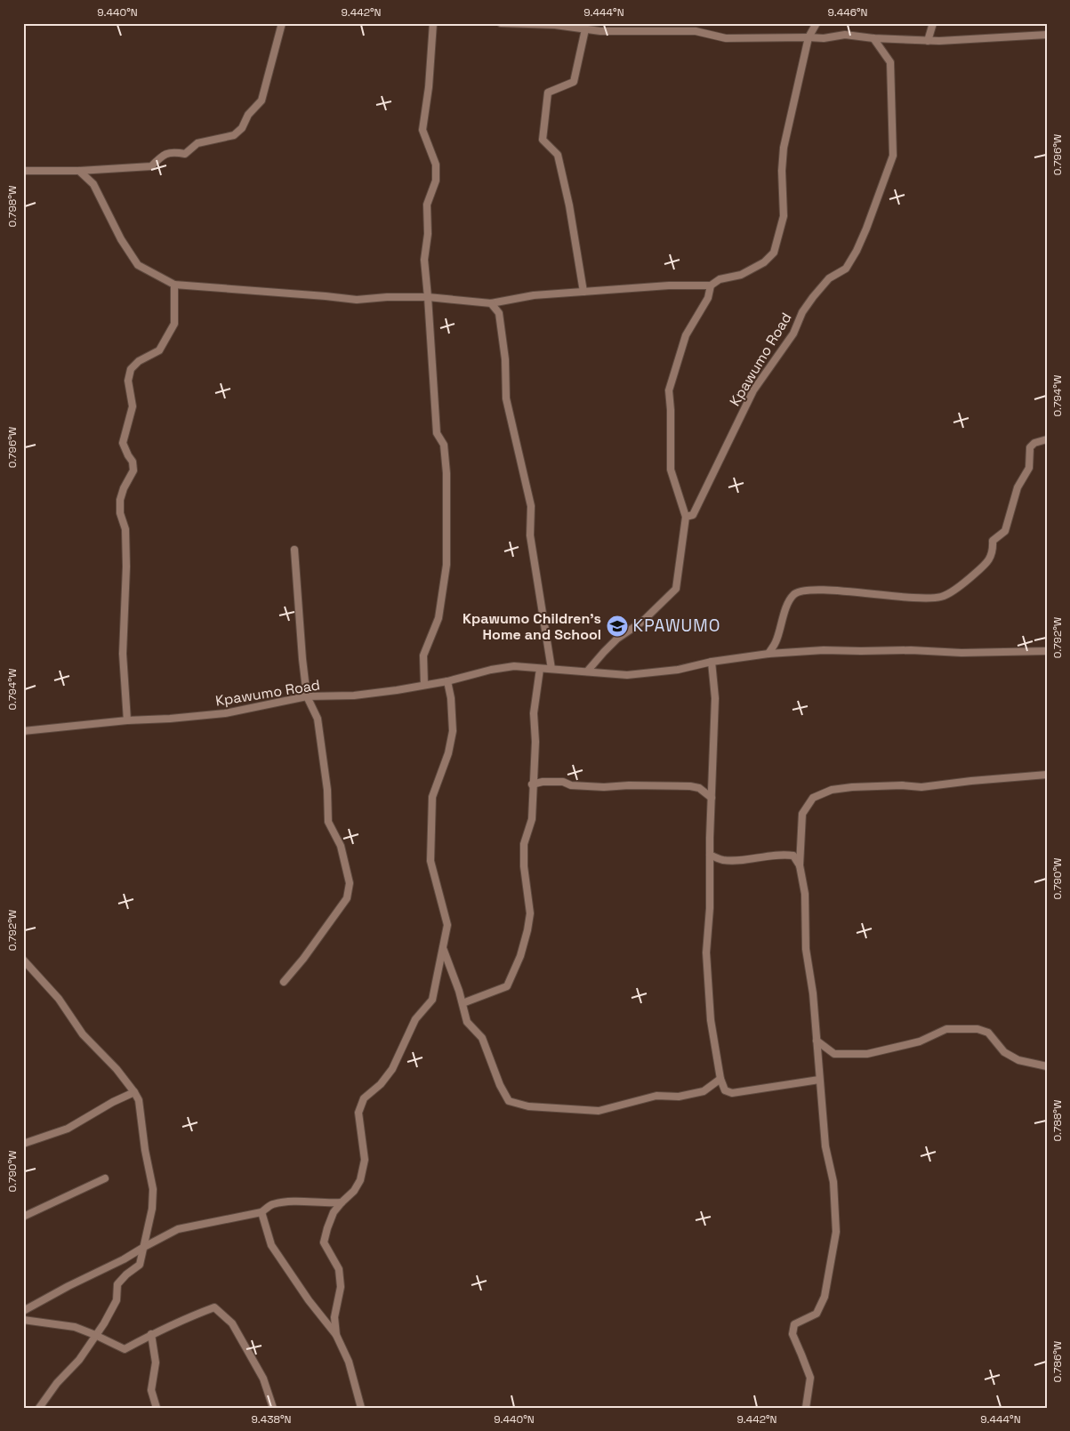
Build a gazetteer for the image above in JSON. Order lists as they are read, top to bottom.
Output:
{
  "streets": {
    "street": ["Kpawumo Road"]
  },
  "districts": ["KPAWUMO"],
  "places": {
    "school or university": ["Kpawumo Children’s Home and School"]
  },
  "coordinates": [
    "9.440°N",
    "9.442°N",
    "9.444°N",
    "9.446°N",
    "0.796°W",
    "0.798°W",
    "0.794°W",
    "0.792°W",
    "0.790°W",
    "0.788°W",
    "0.786°W",
    "9.438°N"
  ]
}
